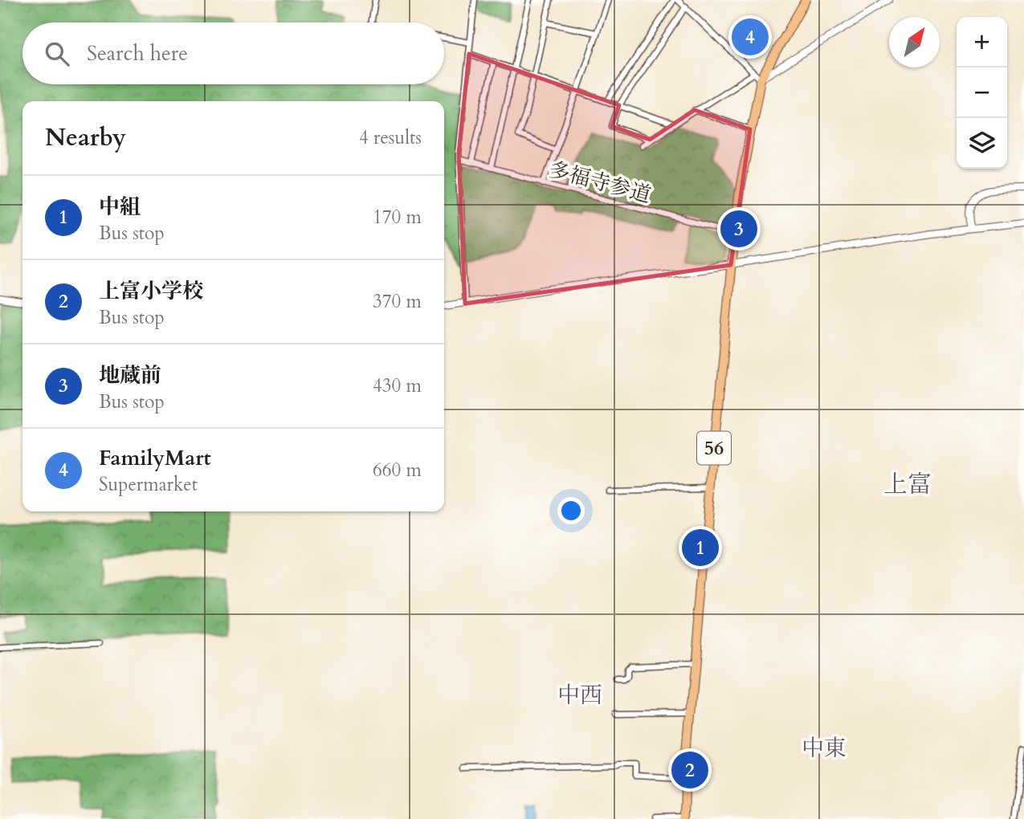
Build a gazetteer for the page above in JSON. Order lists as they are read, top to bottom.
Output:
{
  "streets": {
    "main road": ["56"],
    "street": ["多福寺参道"]
  },
  "crossings": [
    ["多福寺参道", "56"]
  ],
  "districts": ["上富", "中西", "中東"],
  "north": "top right",
  "page": {
    "pins": [
      "4",
      "3",
      "1",
      "2"
    ],
    "map_buttons": ["+", "−"],
    "search": "Search here",
    "heading": ["Nearby", "4 results"],
    "list": [
      {
        "mark": "1",
        "name": "中組",
        "note": "Bus stop",
        "value": "170 m"
      },
      {
        "mark": "2",
        "name": "上富小学校",
        "note": "Bus stop",
        "value": "370 m"
      },
      {
        "mark": "3",
        "name": "地蔵前",
        "note": "Bus stop",
        "value": "430 m"
      },
      {
        "mark": "4",
        "name": "FamilyMart",
        "note": "Supermarket",
        "value": "660 m"
      }
    ]
  }
}
